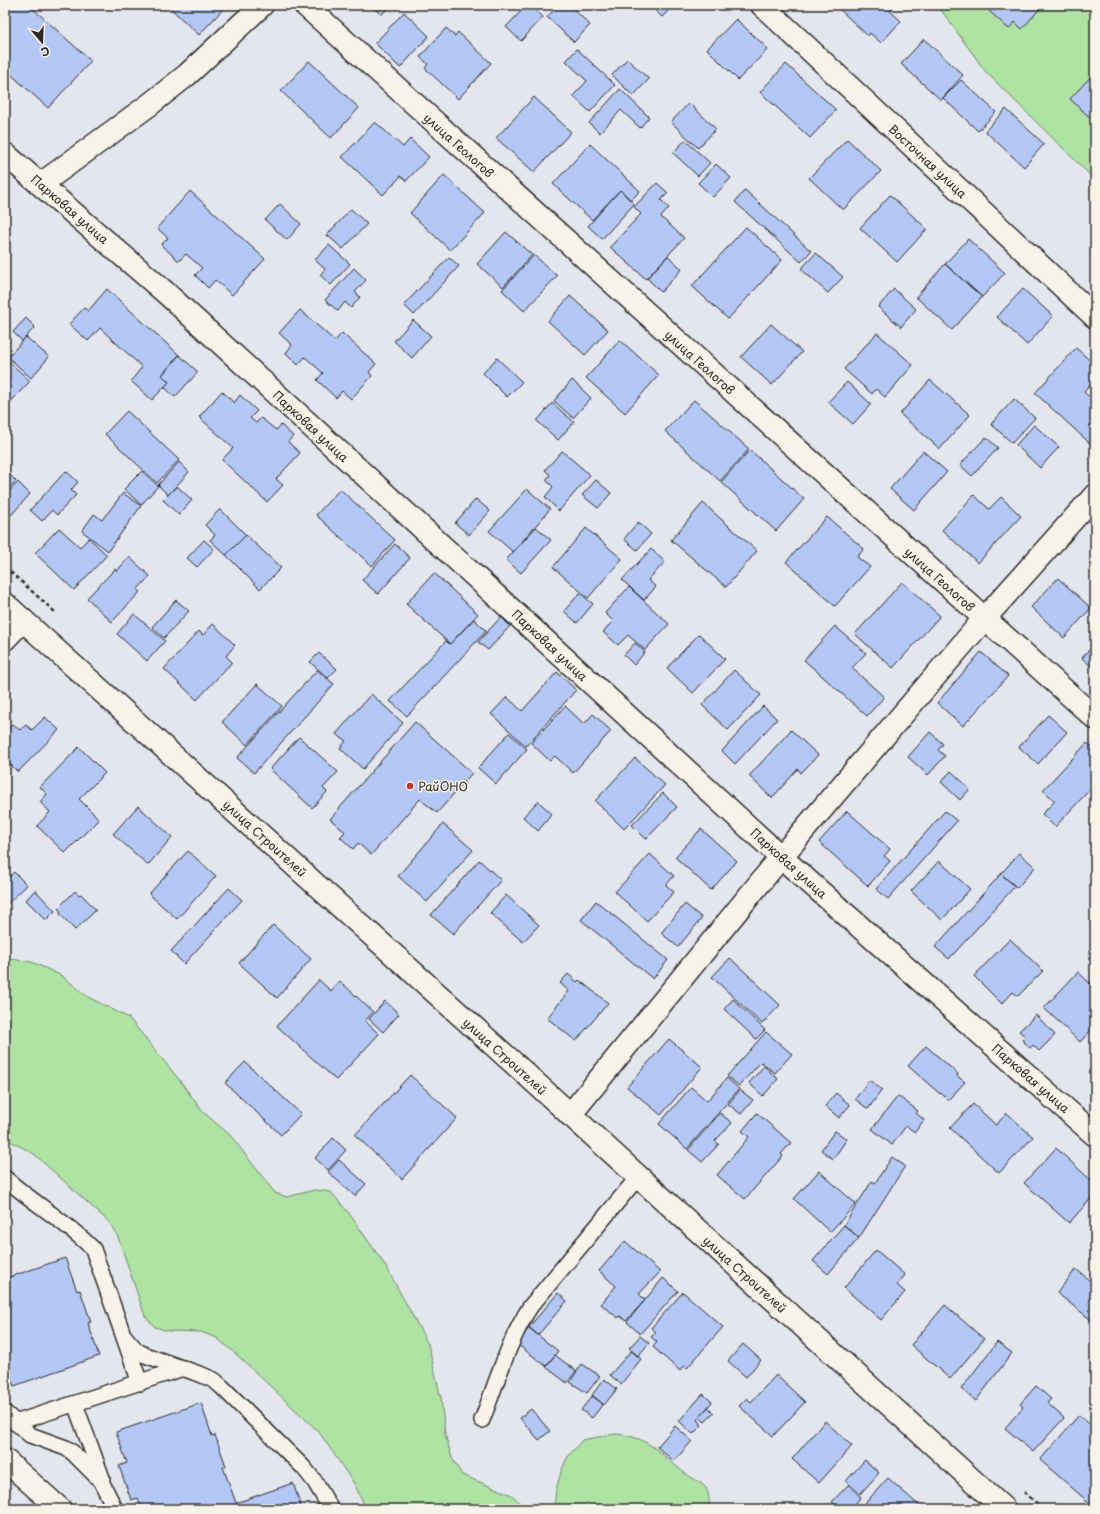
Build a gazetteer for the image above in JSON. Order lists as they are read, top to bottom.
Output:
{
  "streets": {
    "street": [
      "улица Геологов",
      "Восточная улица",
      "Парковая улица",
      "улица Строителей"
    ]
  },
  "places": ["РайОНО"],
  "north": "bottom"
}
